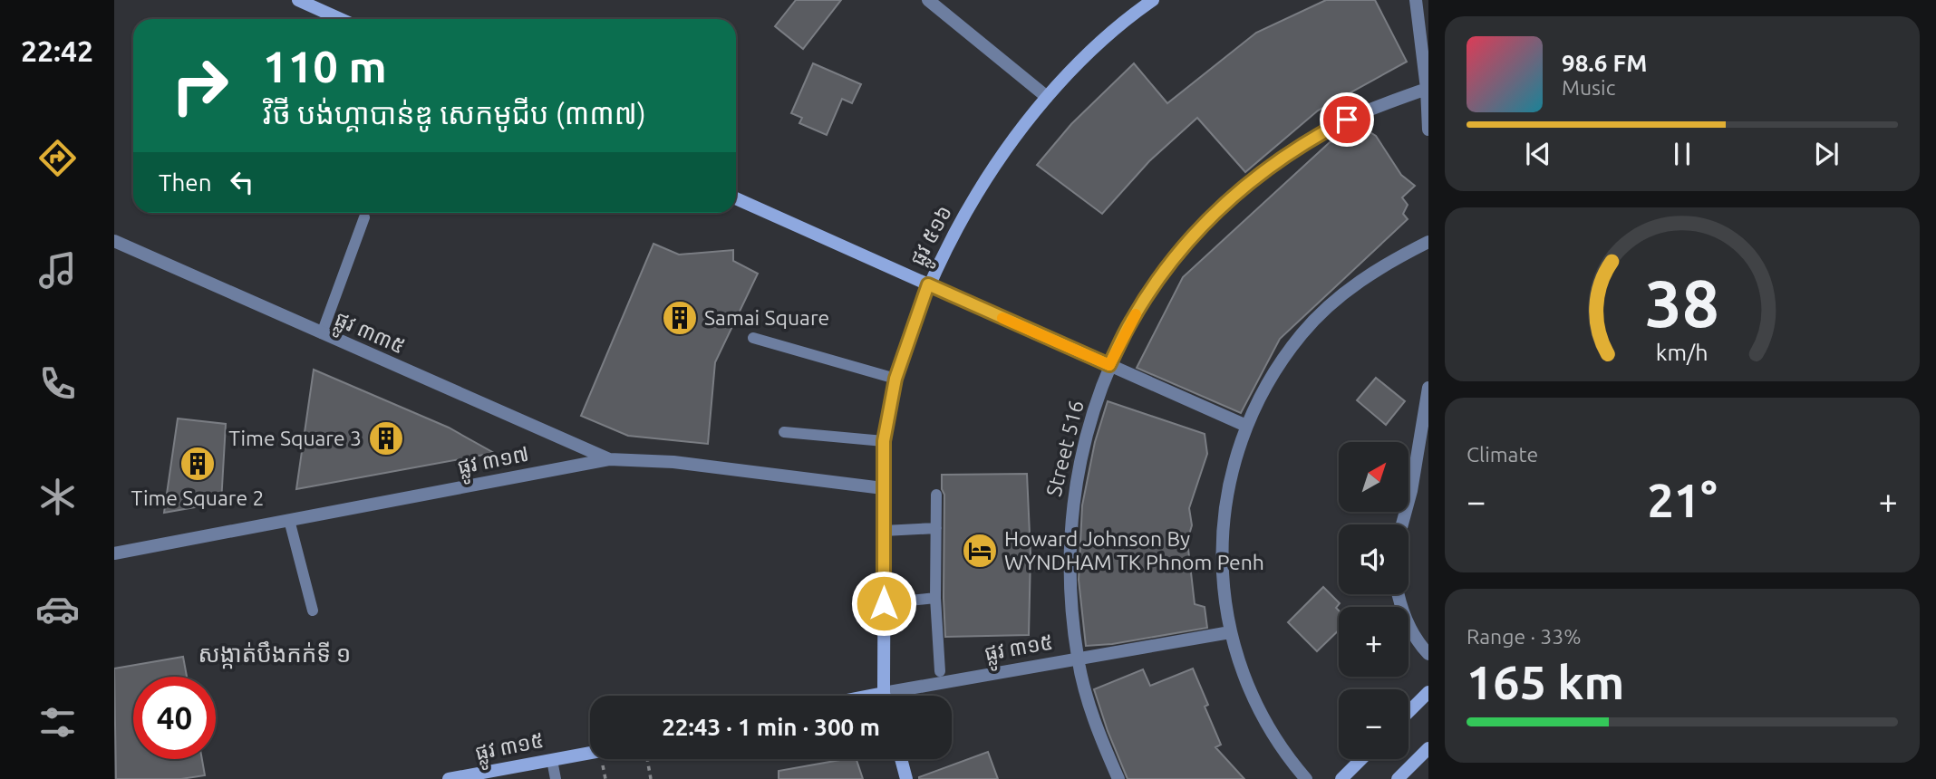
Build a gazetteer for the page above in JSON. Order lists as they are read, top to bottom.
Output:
{
  "streets": {
    "street": [
      "ផ្លូវ ៥១៦",
      "ផ្លូវ ៣៣៥",
      "Street 516",
      "ផ្លូវ ៣១៧",
      "ផ្លូវ ៣១៥"
    ]
  },
  "crossings": [
    ["ផ្លូវ ៥១៦", "ផ្លូវ ៣១៧"],
    ["ផ្លូវ ៥១៦", "ផ្លូវ ៣១៥"],
    ["ផ្លូវ ៣៣៥", "ផ្លូវ ៣១៧"],
    ["Street 516", "ផ្លូវ ៣១៥"]
  ],
  "districts": ["សង្កាត់បឹងកក់ទី ១"],
  "places": {
    "building": ["Samai Square", "Time Square 3", "Time Square 2"],
    "hotel": ["Howard Johnson By WYNDHAM TK Phnom Penh"]
  },
  "north": "top right",
  "page": {
    "tabs": "22:42",
    "turn": ["110 m", "វិថី បង់ហ្គាបាន់ឌូ សេកមូជីប (៣៣៧)"],
    "song": ["98.6 FM", "Music"],
    "then": "Then",
    "tile": [
      "Climate",
      ["Range · 33%", "165 km"]
    ],
    "map_buttons": ["+", "−"],
    "heat": ["−", "21°", "+"],
    "limit": "40",
    "trip": "22:43 · 1 min · 300 m",
    "gauge": ["38", "km/h"]
  }
}
